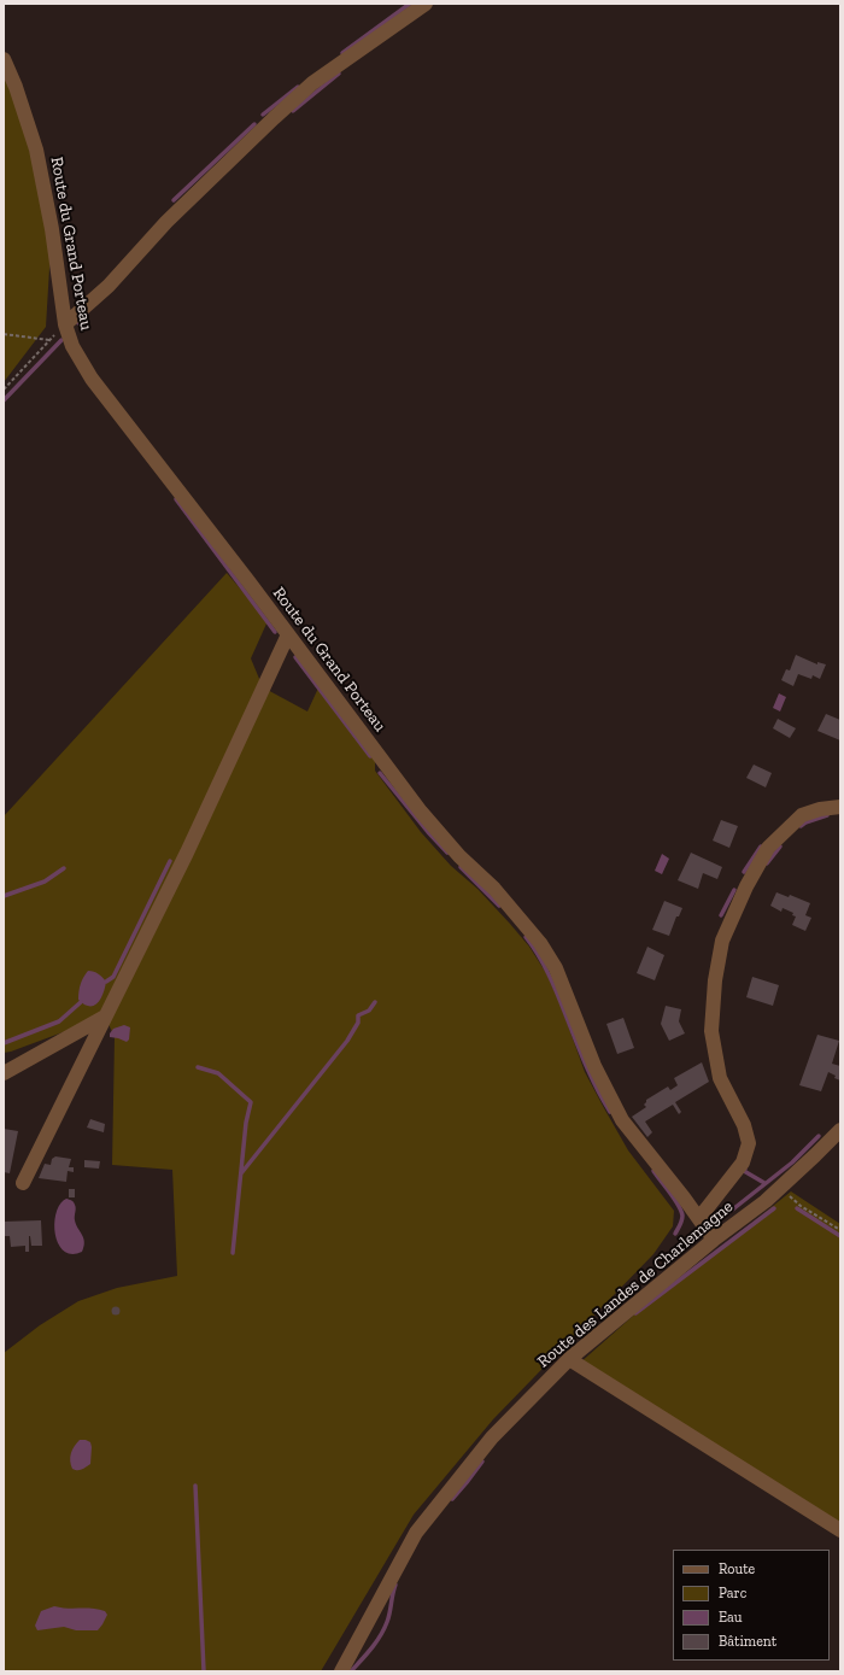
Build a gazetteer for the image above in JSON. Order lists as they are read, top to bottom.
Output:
{
  "streets": {
    "street": ["Route du Grand Porteau", "Route des Landes de Charlemagne"]
  },
  "crossings": [
    ["Route du Grand Porteau", "Route des Landes de Charlemagne"]
  ],
  "legend": [
    "Route",
    "Parc",
    "Eau",
    "Bâtiment"
  ]
}
